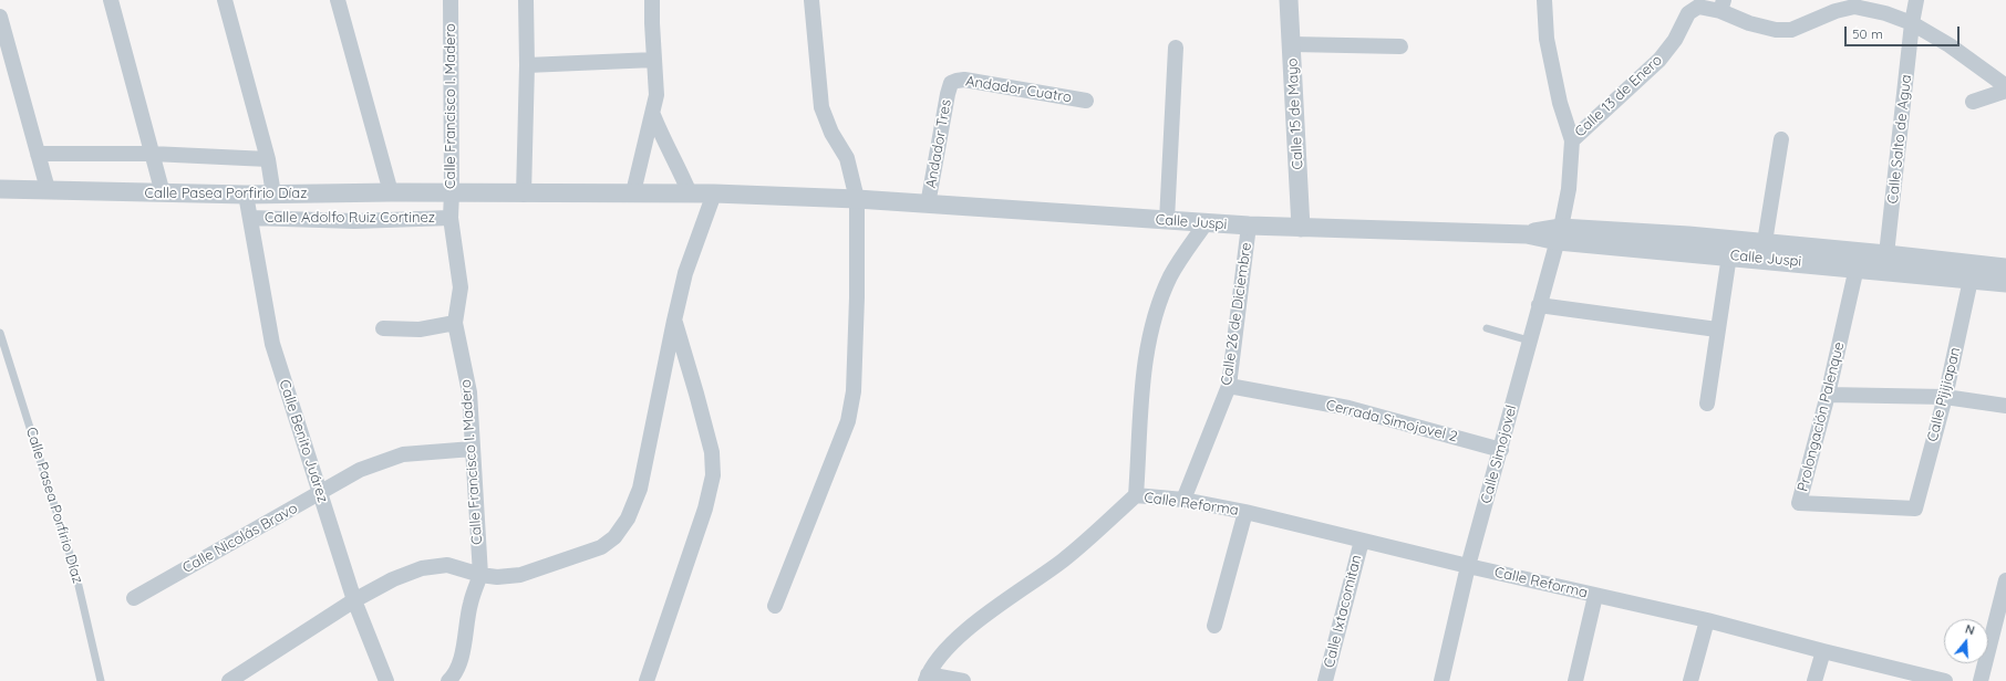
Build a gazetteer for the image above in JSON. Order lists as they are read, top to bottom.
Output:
{
  "streets": {
    "street": [
      "Andador Cuatro",
      "Calle 13 de Enero",
      "Calle Francisco I. Madero",
      "Calle 15 de Mayo",
      "Calle Salto de Agua",
      "Andador Tres",
      "Calle Pasea Porfirio Díaz",
      "Calle Adolfo Ruiz Cortinez",
      "Calle Juspi",
      "Calle 26 de Diciembre",
      "Calle Pijijiapan",
      "Prolongación Palenque",
      "Cerrada Simojovel 2",
      "Calle Benito Juárez",
      "Calle Simojovel",
      "Calle Reforma",
      "Calle Nicolás Bravo",
      "Calle Ixtacomitan"
    ]
  },
  "crossings": [
    ["Andador Cuatro", "Andador Tres"],
    ["Calle 13 de Enero", "Calle Salto de Agua"],
    ["Calle 13 de Enero", "Calle Simojovel"],
    ["Calle Francisco I. Madero", "Calle Pasea Porfirio Díaz"],
    ["Calle Francisco I. Madero", "Calle Adolfo Ruiz Cortinez"],
    ["Calle Francisco I. Madero", "Calle Nicolás Bravo"],
    ["Calle 15 de Mayo", "Calle Juspi"],
    ["Calle Salto de Agua", "Calle Juspi"],
    ["Andador Tres", "Calle Juspi"],
    ["Calle Pasea Porfirio Díaz", "Calle Juspi"],
    ["Calle Pasea Porfirio Díaz", "Calle Benito Juárez"],
    ["Calle Adolfo Ruiz Cortinez", "Calle Benito Juárez"],
    ["Calle Juspi", "Calle 26 de Diciembre"],
    ["Calle Juspi", "Calle Pijijiapan"],
    ["Calle Juspi", "Prolongación Palenque"],
    ["Calle Juspi", "Calle Simojovel"],
    ["Calle 26 de Diciembre", "Cerrada Simojovel 2"],
    ["Calle 26 de Diciembre", "Calle Reforma"],
    ["Calle Pijijiapan", "Prolongación Palenque"],
    ["Cerrada Simojovel 2", "Calle Simojovel"],
    ["Calle Benito Juárez", "Calle Nicolás Bravo"],
    ["Calle Simojovel", "Calle Reforma"],
    ["Calle Reforma", "Calle Ixtacomitan"]
  ],
  "scale_bar": "50 m",
  "north": "top"
}
